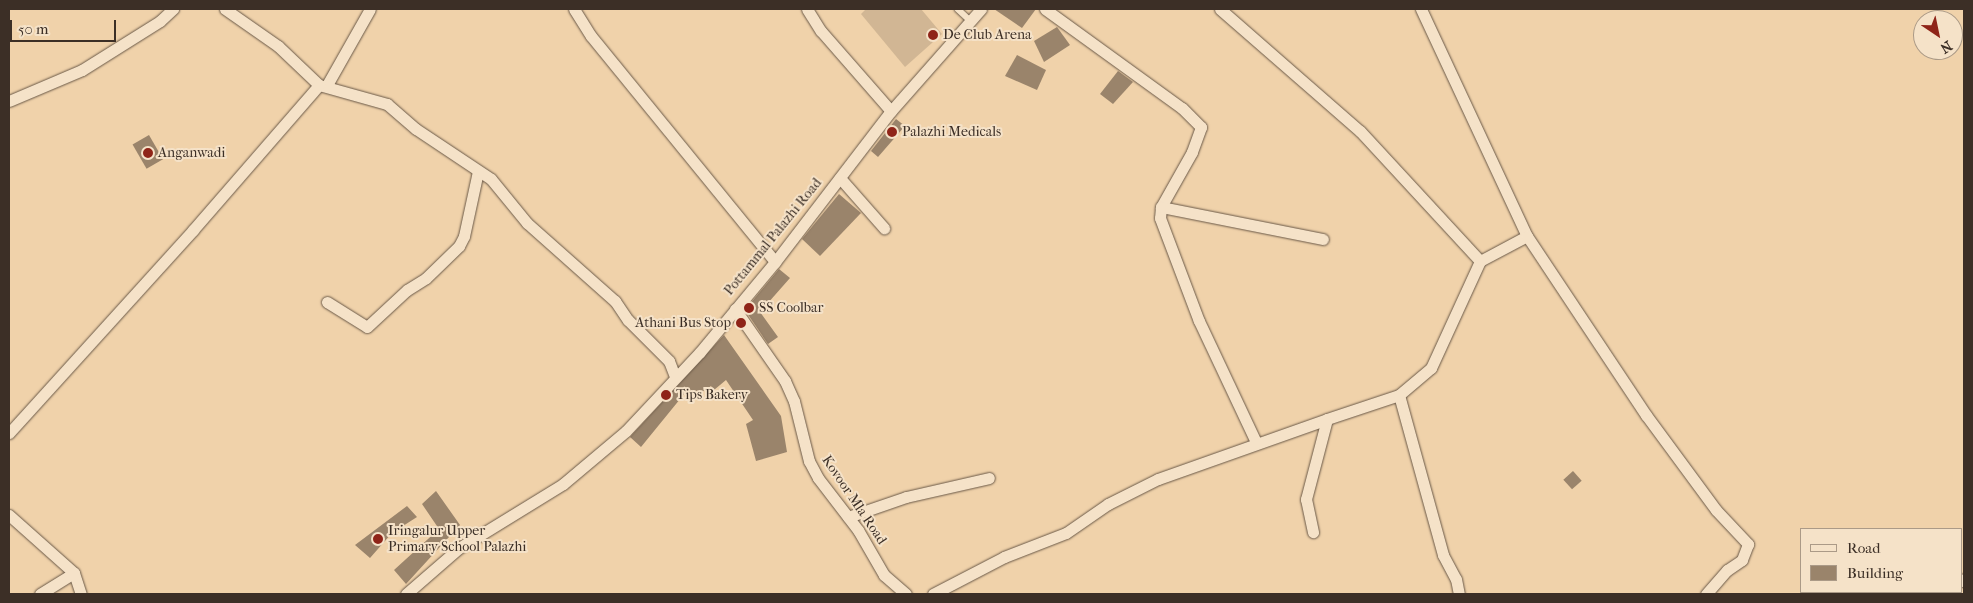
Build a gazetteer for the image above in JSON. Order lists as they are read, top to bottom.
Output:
{
  "streets": {
    "street": ["Pottammal Palazhi Road", "Kovoor Mla Road"]
  },
  "crossings": [
    ["Pottammal Palazhi Road", "Kovoor Mla Road"]
  ],
  "places": [
    "De Club Arena",
    "Palazhi Medicals",
    "Anganwadi",
    "SS Coolbar",
    "Athani Bus Stop",
    "Tips Bakery",
    "Iringalur Upper Primary School Palazhi"
  ],
  "legend": ["Road", "Building"],
  "scale_bar": "50 m",
  "north": "bottom right"
}
